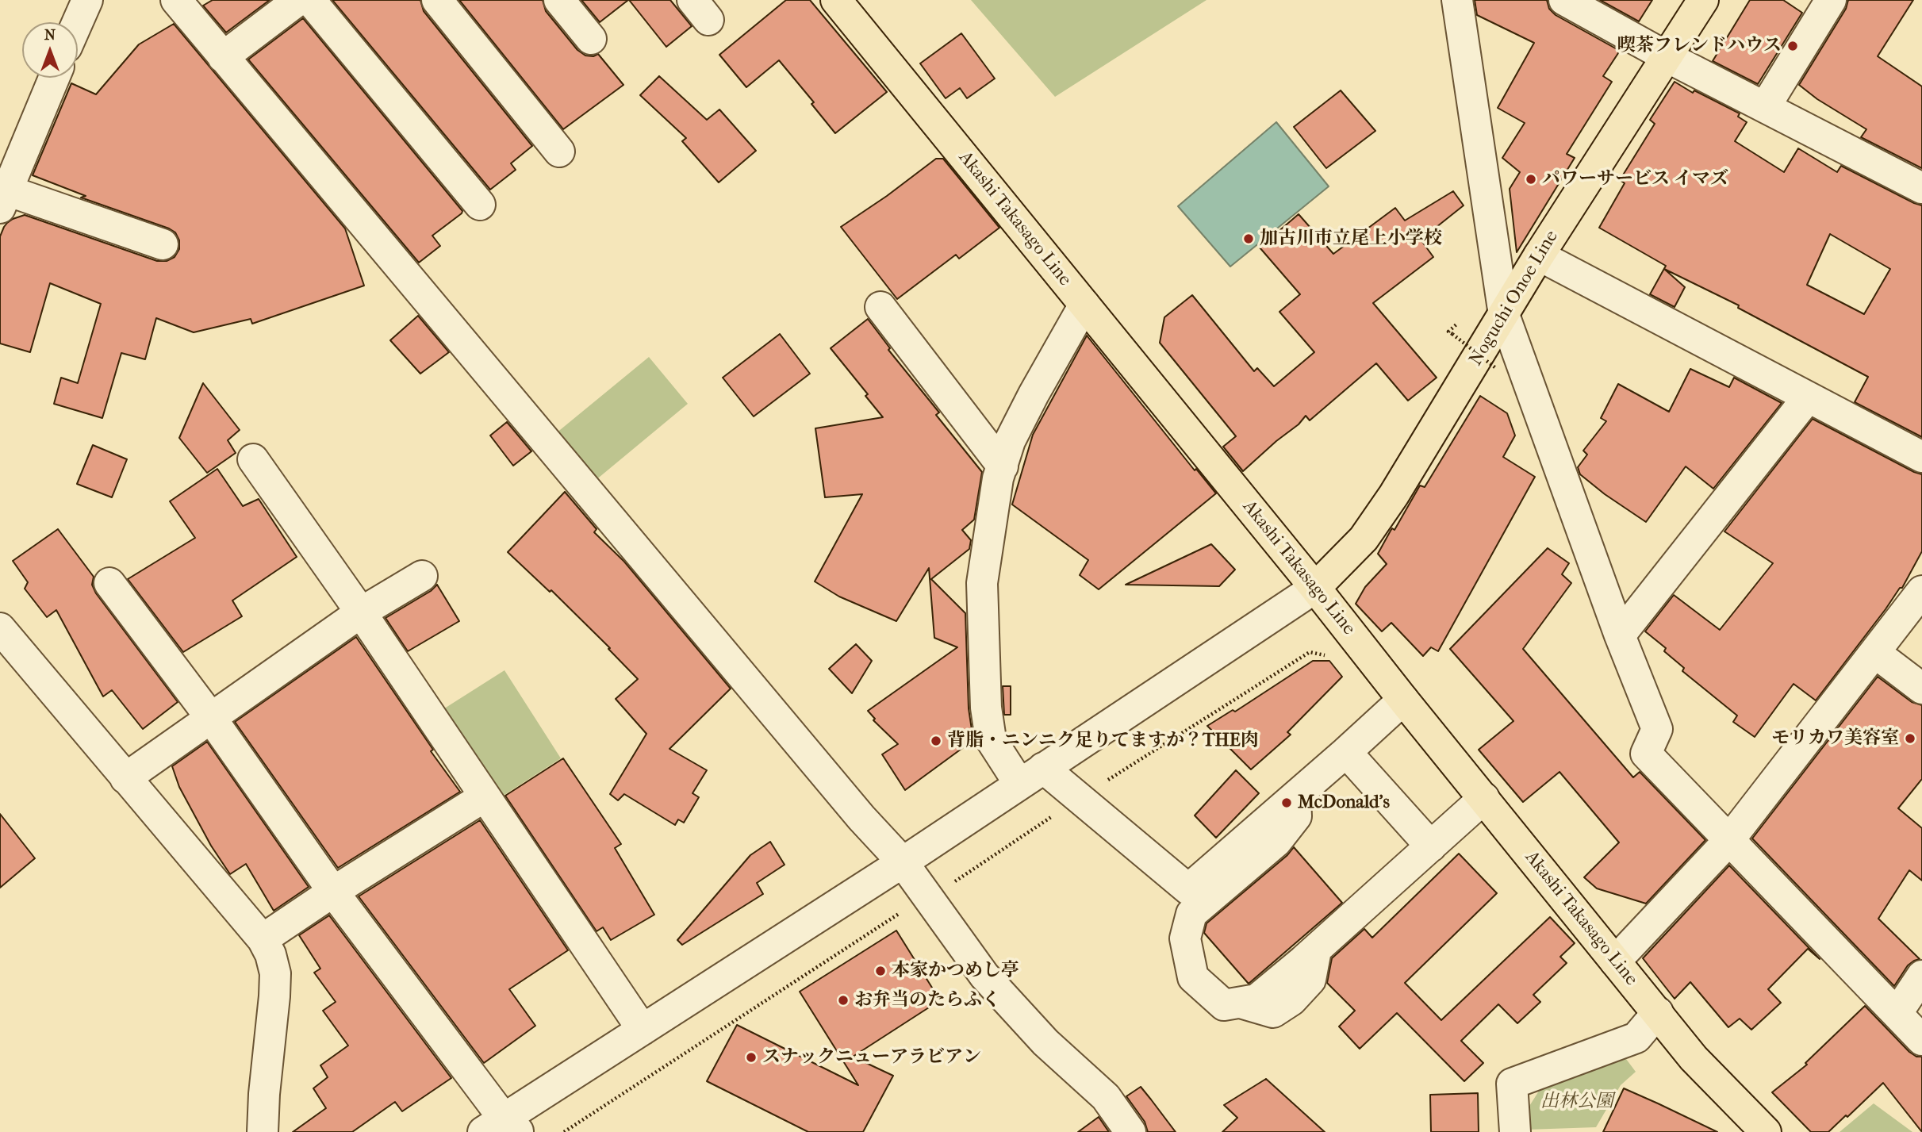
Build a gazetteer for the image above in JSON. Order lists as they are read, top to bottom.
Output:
{
  "streets": {
    "main road": ["Akashi Takasago Line", "Noguchi Onoe Line"]
  },
  "crossings": [
    ["Akashi Takasago Line", "Noguchi Onoe Line"]
  ],
  "parks": ["出林公園"],
  "places": [
    "喫茶フレンドハウス",
    "パワーサービス イマズ",
    "加古川市立尾上小学校",
    "モリカワ美容室",
    "背脂・ニンニク足りてますか？THE肉",
    "McDonald's",
    "本家かつめし亭",
    "お弁当のたらふく",
    "スナックニューアラビアン"
  ],
  "north": "top"
}
